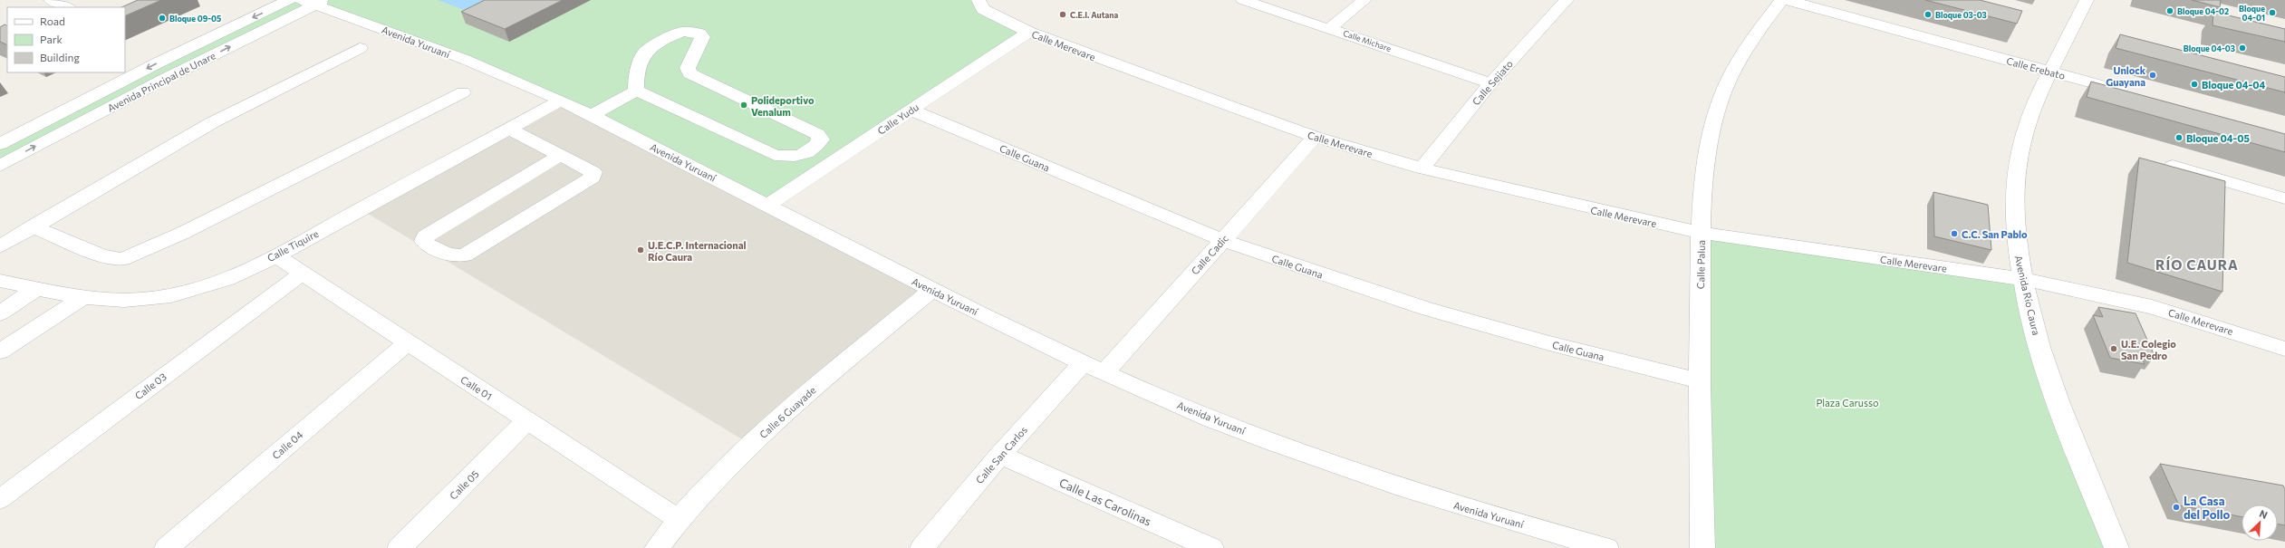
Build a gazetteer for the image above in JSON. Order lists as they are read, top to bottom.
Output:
{
  "streets": {
    "street": [
      "Calle Michare",
      "Avenida Yuruaní",
      "Calle Merevare",
      "Calle Erebato",
      "Avenida Principal de Unare",
      "Calle Sejiato",
      "Calle Yudu",
      "Calle Guana",
      "Calle Tiquire",
      "Calle Cadic",
      "Calle Palua",
      "Avenida Río Caura",
      "Calle 03",
      "Calle 01",
      "Calle 6 Guayade",
      "Calle 04",
      "Calle San Carlos",
      "Calle 05",
      "Calle Las Carolinas"
    ]
  },
  "crossings": [
    ["Calle Michare", "Calle Sejiato"],
    ["Avenida Yuruaní", "Avenida Principal de Unare"],
    ["Avenida Yuruaní", "Calle Yudu"],
    ["Avenida Yuruaní", "Calle Tiquire"],
    ["Avenida Yuruaní", "Calle Cadic"],
    ["Avenida Yuruaní", "Calle 6 Guayade"],
    ["Avenida Yuruaní", "Calle San Carlos"],
    ["Calle Merevare", "Calle Sejiato"],
    ["Calle Merevare", "Calle Yudu"],
    ["Calle Merevare", "Calle Cadic"],
    ["Calle Merevare", "Calle Palua"],
    ["Calle Merevare", "Avenida Río Caura"],
    ["Calle Erebato", "Avenida Río Caura"],
    ["Calle Yudu", "Calle Guana"],
    ["Calle Guana", "Calle Cadic"],
    ["Calle Guana", "Calle Palua"],
    ["Calle Tiquire", "Calle 01"],
    ["Calle 03", "Calle 01"],
    ["Calle 01", "Calle 6 Guayade"],
    ["Calle 01", "Calle 04"],
    ["Calle 01", "Calle 05"],
    ["Calle San Carlos", "Calle Las Carolinas"]
  ],
  "districts": ["RÍO CAURA"],
  "parks": ["Plaza Carusso"],
  "places": [
    "Bloque 04-02",
    "Bloque 04-01",
    "C.E.I. Autana",
    "Bloque 03-03",
    "Bloque 09-05",
    "Bloque 04-03",
    "Unlock Guayana",
    "Bloque 04-04",
    "Polideportivo Venalum",
    "Bloque 04-05",
    "C.C. San Pablo",
    "U.E.C.P. Internacional Río Caura",
    "U.E. Colegio San Pedro",
    "La Casa del Pollo"
  ],
  "legend": ["Road", "Park", "Building"],
  "north": "top right"
}
